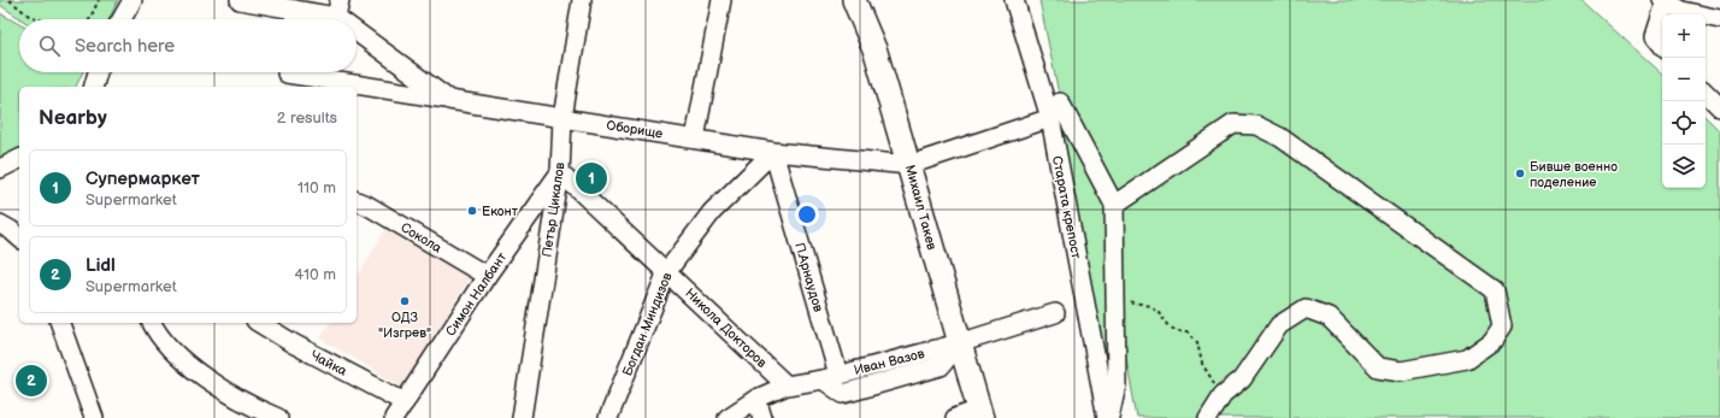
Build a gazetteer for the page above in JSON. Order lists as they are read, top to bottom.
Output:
{
  "streets": {
    "main road": ["Михаил Такев"],
    "street": [
      "Оборище",
      "Старата крепост",
      "Петър Цикалов",
      "Сокола",
      "П.Арнаудов",
      "Симон Налбант",
      "Богдан Миндизов",
      "Никола Докторов",
      "Иван Вазов",
      "Чайка"
    ]
  },
  "crossings": [
    ["Оборище", "Михаил Такев"],
    ["Оборище", "Старата крепост"],
    ["Оборище", "Петър Цикалов"],
    ["Оборище", "П.Арнаудов"],
    ["Оборище", "Богдан Миндизов"],
    ["Михаил Такев", "Иван Вазов"],
    ["Петър Цикалов", "Симон Налбант"],
    ["Петър Цикалов", "Никола Докторов"],
    ["Сокола", "Симон Налбант"],
    ["П.Арнаудов", "Богдан Миндизов"],
    ["П.Арнаудов", "Иван Вазов"],
    ["Симон Налбант", "Никола Докторов"],
    ["Симон Налбант", "Чайка"],
    ["Богдан Миндизов", "Никола Докторов"],
    ["Никола Докторов", "Иван Вазов"]
  ],
  "places": ["Бивше военно поделение", "Еконт", "ОДЗ \"Изгрев\""],
  "page": {
    "map_buttons": ["+", "−"],
    "search": "Search here",
    "heading": ["Nearby", "2 results"],
    "list": [
      {
        "mark": "1",
        "name": "Супермаркет",
        "note": "Supermarket",
        "value": "110 m"
      },
      {
        "mark": "2",
        "name": "Lidl",
        "note": "Supermarket",
        "value": "410 m"
      }
    ],
    "pins": ["1", "2"]
  }
}
